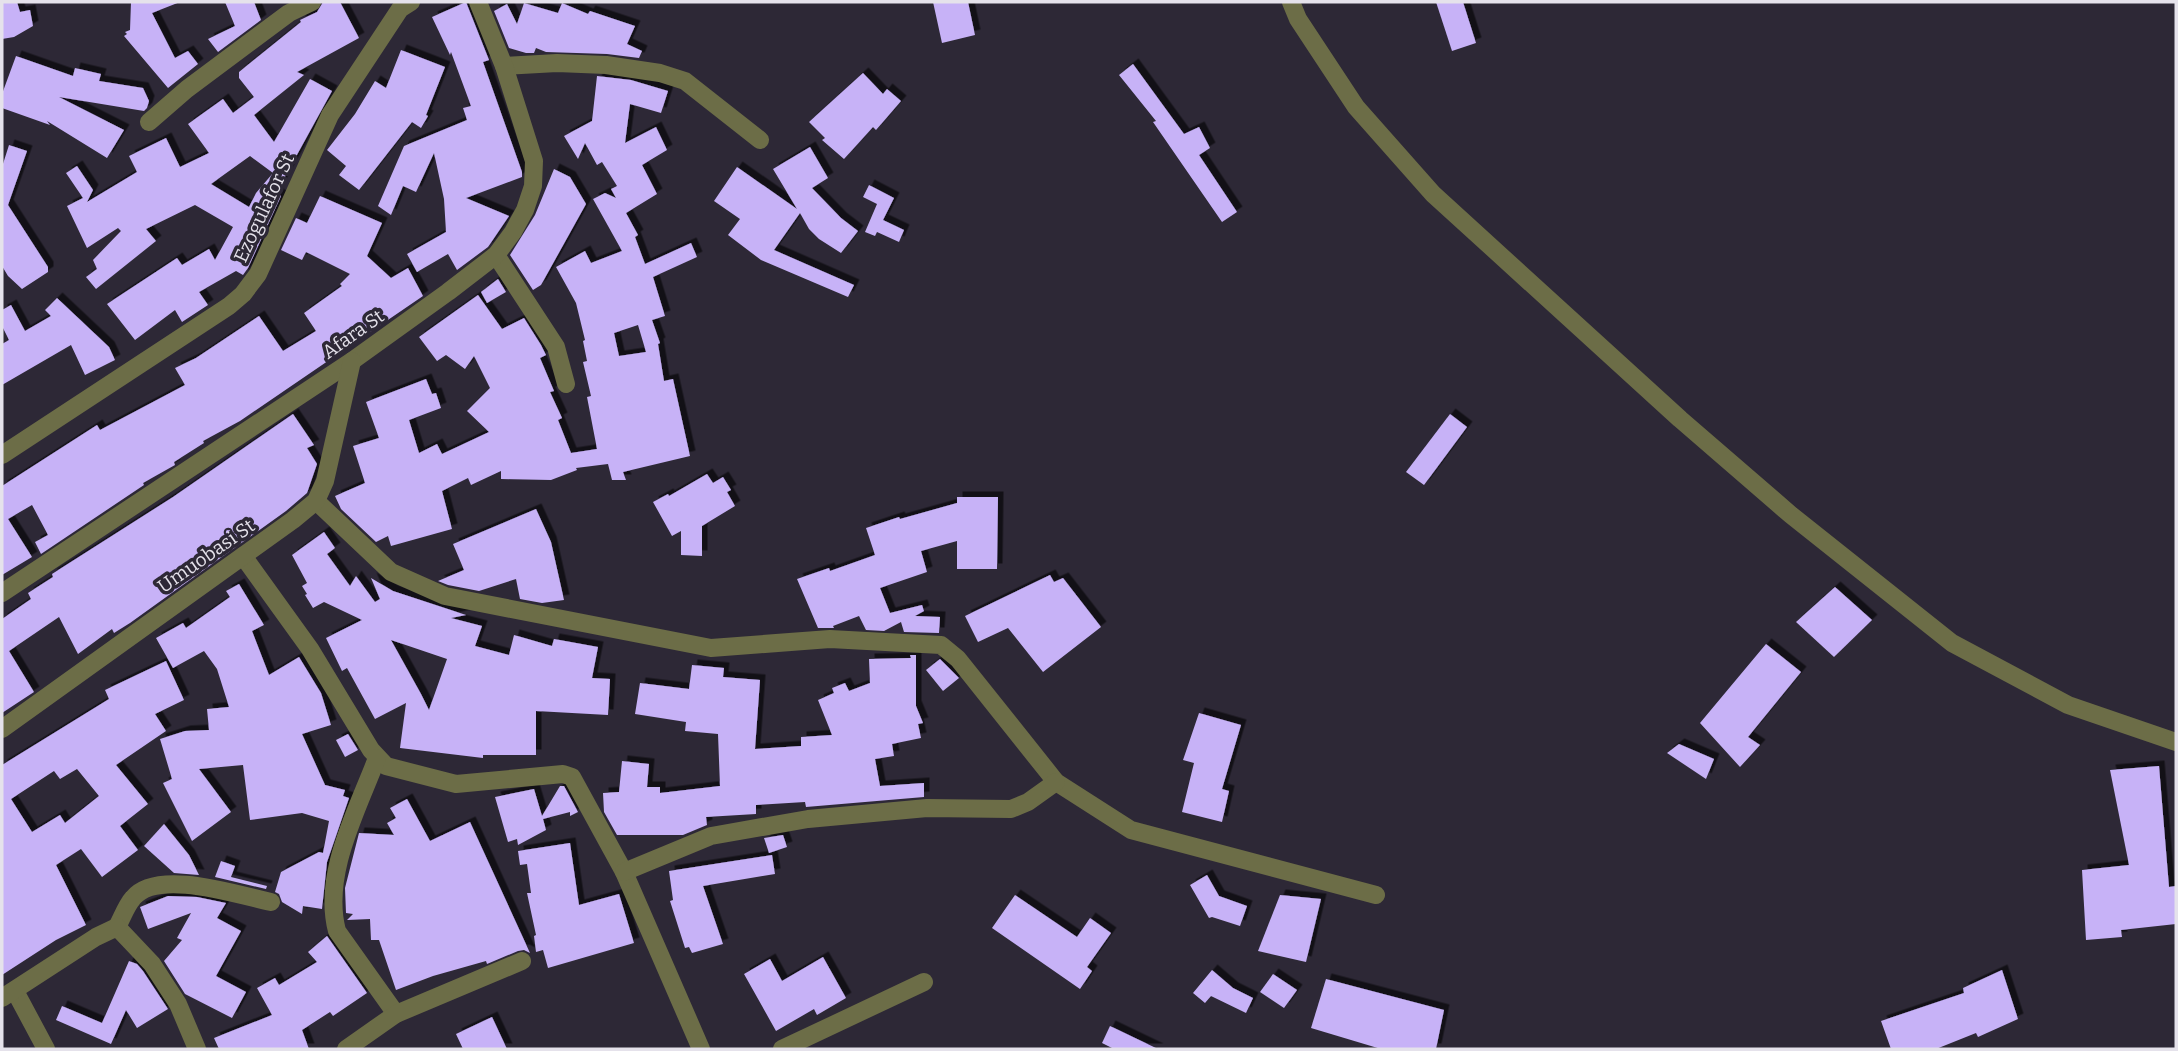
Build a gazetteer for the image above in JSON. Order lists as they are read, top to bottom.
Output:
{
  "streets": {
    "street": ["Ezogulafor St", "Afara St", "Umuobasi St"]
  }
}
